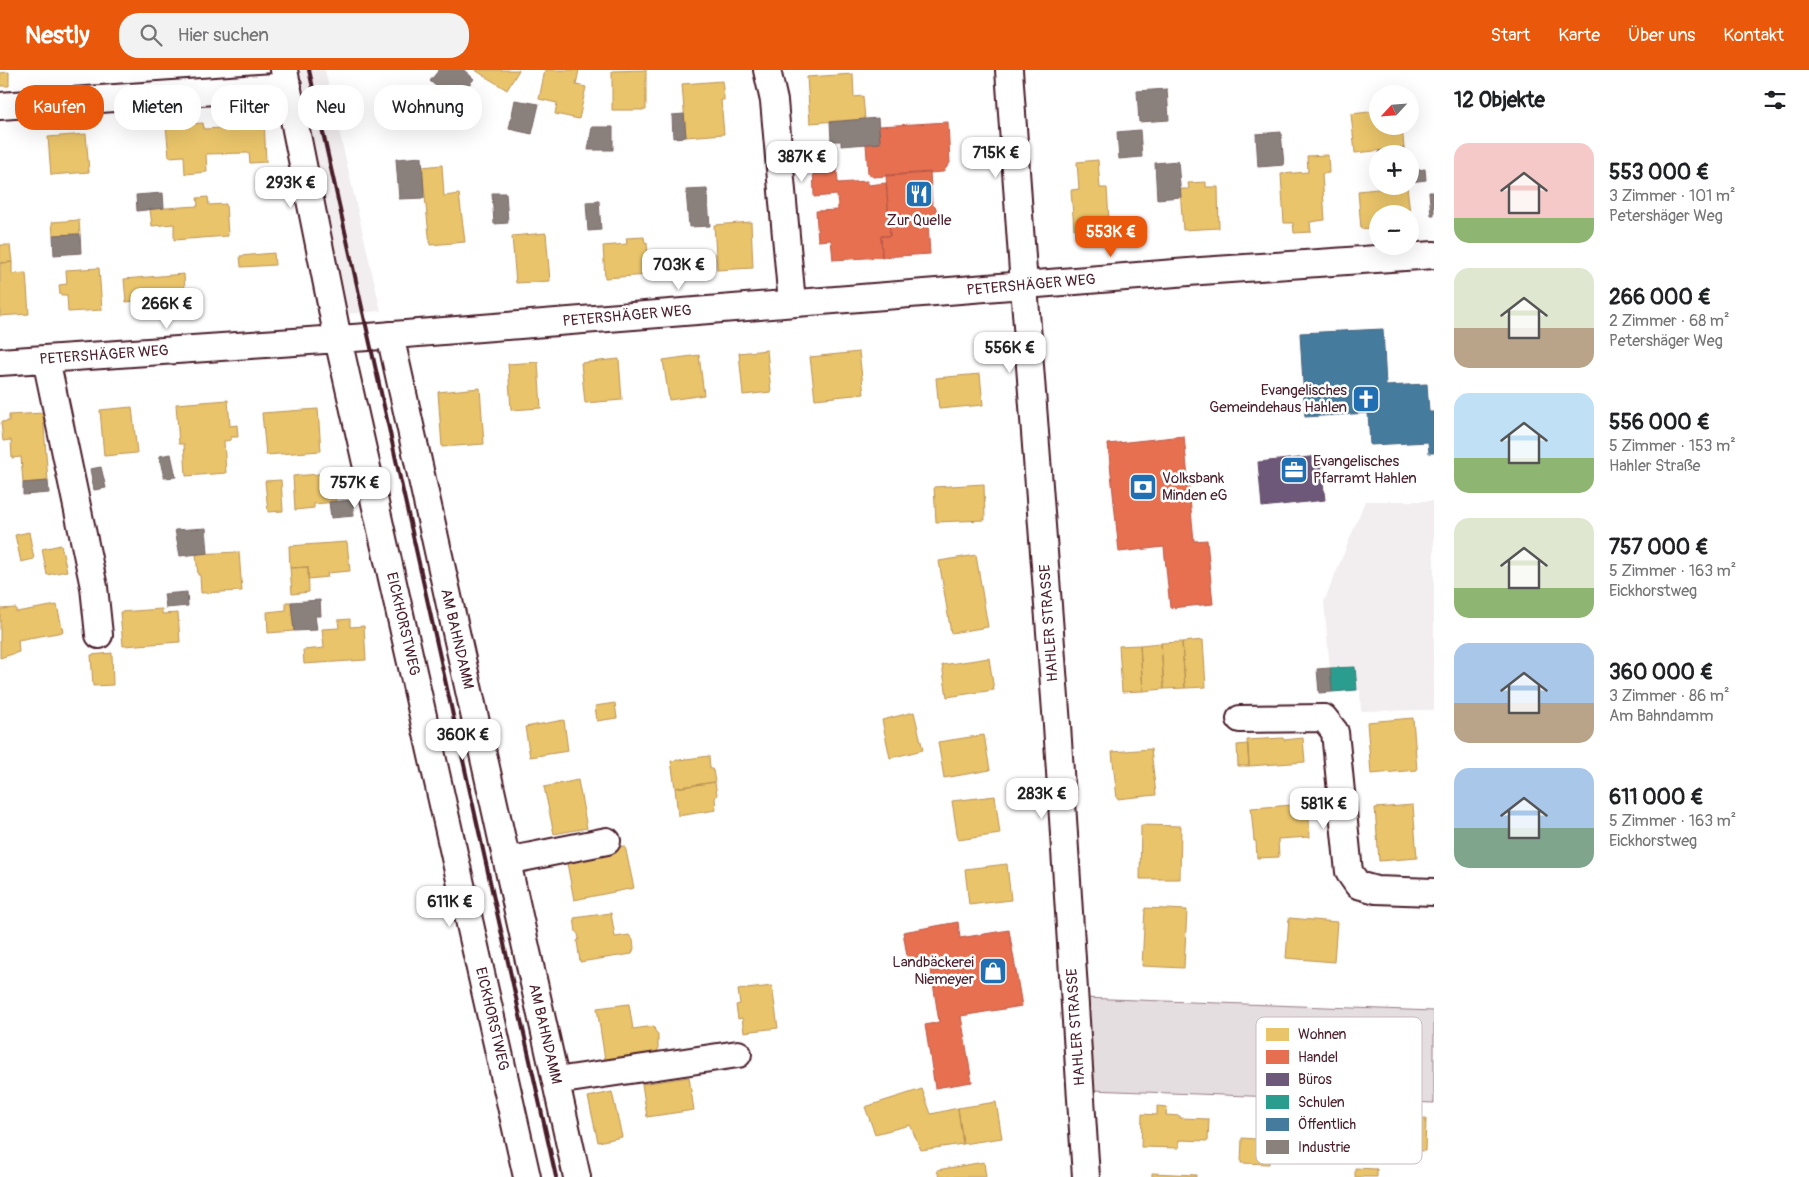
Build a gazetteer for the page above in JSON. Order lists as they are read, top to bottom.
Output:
{
  "streets": {
    "street": [
      "PETERSHÄGER WEG",
      "HAHLER STRASSE",
      "EICKHORSTWEG",
      "AM BAHNDAMM"
    ]
  },
  "crossings": [
    ["PETERSHÄGER WEG", "HAHLER STRASSE"],
    ["PETERSHÄGER WEG", "EICKHORSTWEG"],
    ["PETERSHÄGER WEG", "AM BAHNDAMM"]
  ],
  "places": {
    "restaurant": ["Zur Quelle"],
    "church": ["Evangelisches Gemeindehaus Hahlen"],
    "office": ["Evangelisches Pfarramt Hahlen"],
    "bank": ["Volksbank Minden eG"],
    "shop": ["Landbäckerei Niemeyer"]
  },
  "legend": [
    "Wohnen",
    "Handel",
    "Büros",
    "Schulen",
    "Öffentlich",
    "Industrie"
  ],
  "north": "bottom left",
  "page": {
    "header": "Nestly",
    "search": "Hier suchen",
    "nav": [
      "Start",
      "Karte",
      "Über uns",
      "Kontakt"
    ],
    "heading": "12 Objekte",
    "map_buttons": ["+", "−"],
    "chip": [
      "Kaufen",
      "Mieten",
      "Filter",
      "Neu",
      "Wohnung"
    ],
    "list": [
      {
        "name": "553 000 €",
        "note": "3 Zimmer · 101 m² · Petershäger Weg"
      },
      {
        "name": "266 000 €",
        "note": "2 Zimmer · 68 m² · Petershäger Weg"
      },
      {
        "name": "556 000 €",
        "note": "5 Zimmer · 153 m² · Hahler Straße"
      },
      {
        "name": "757 000 €",
        "note": "5 Zimmer · 163 m² · Eickhorstweg"
      },
      {
        "name": "360 000 €",
        "note": "3 Zimmer · 86 m² · Am Bahndamm"
      },
      {
        "name": "611 000 €",
        "note": "5 Zimmer · 163 m² · Eickhorstweg"
      }
    ],
    "price": [
      "715K €",
      "387K €",
      "293K €",
      "553K €",
      "703K €",
      "266K €",
      "556K €",
      "757K €",
      "360K €",
      "283K €",
      "581K €",
      "611K €"
    ]
  }
}
